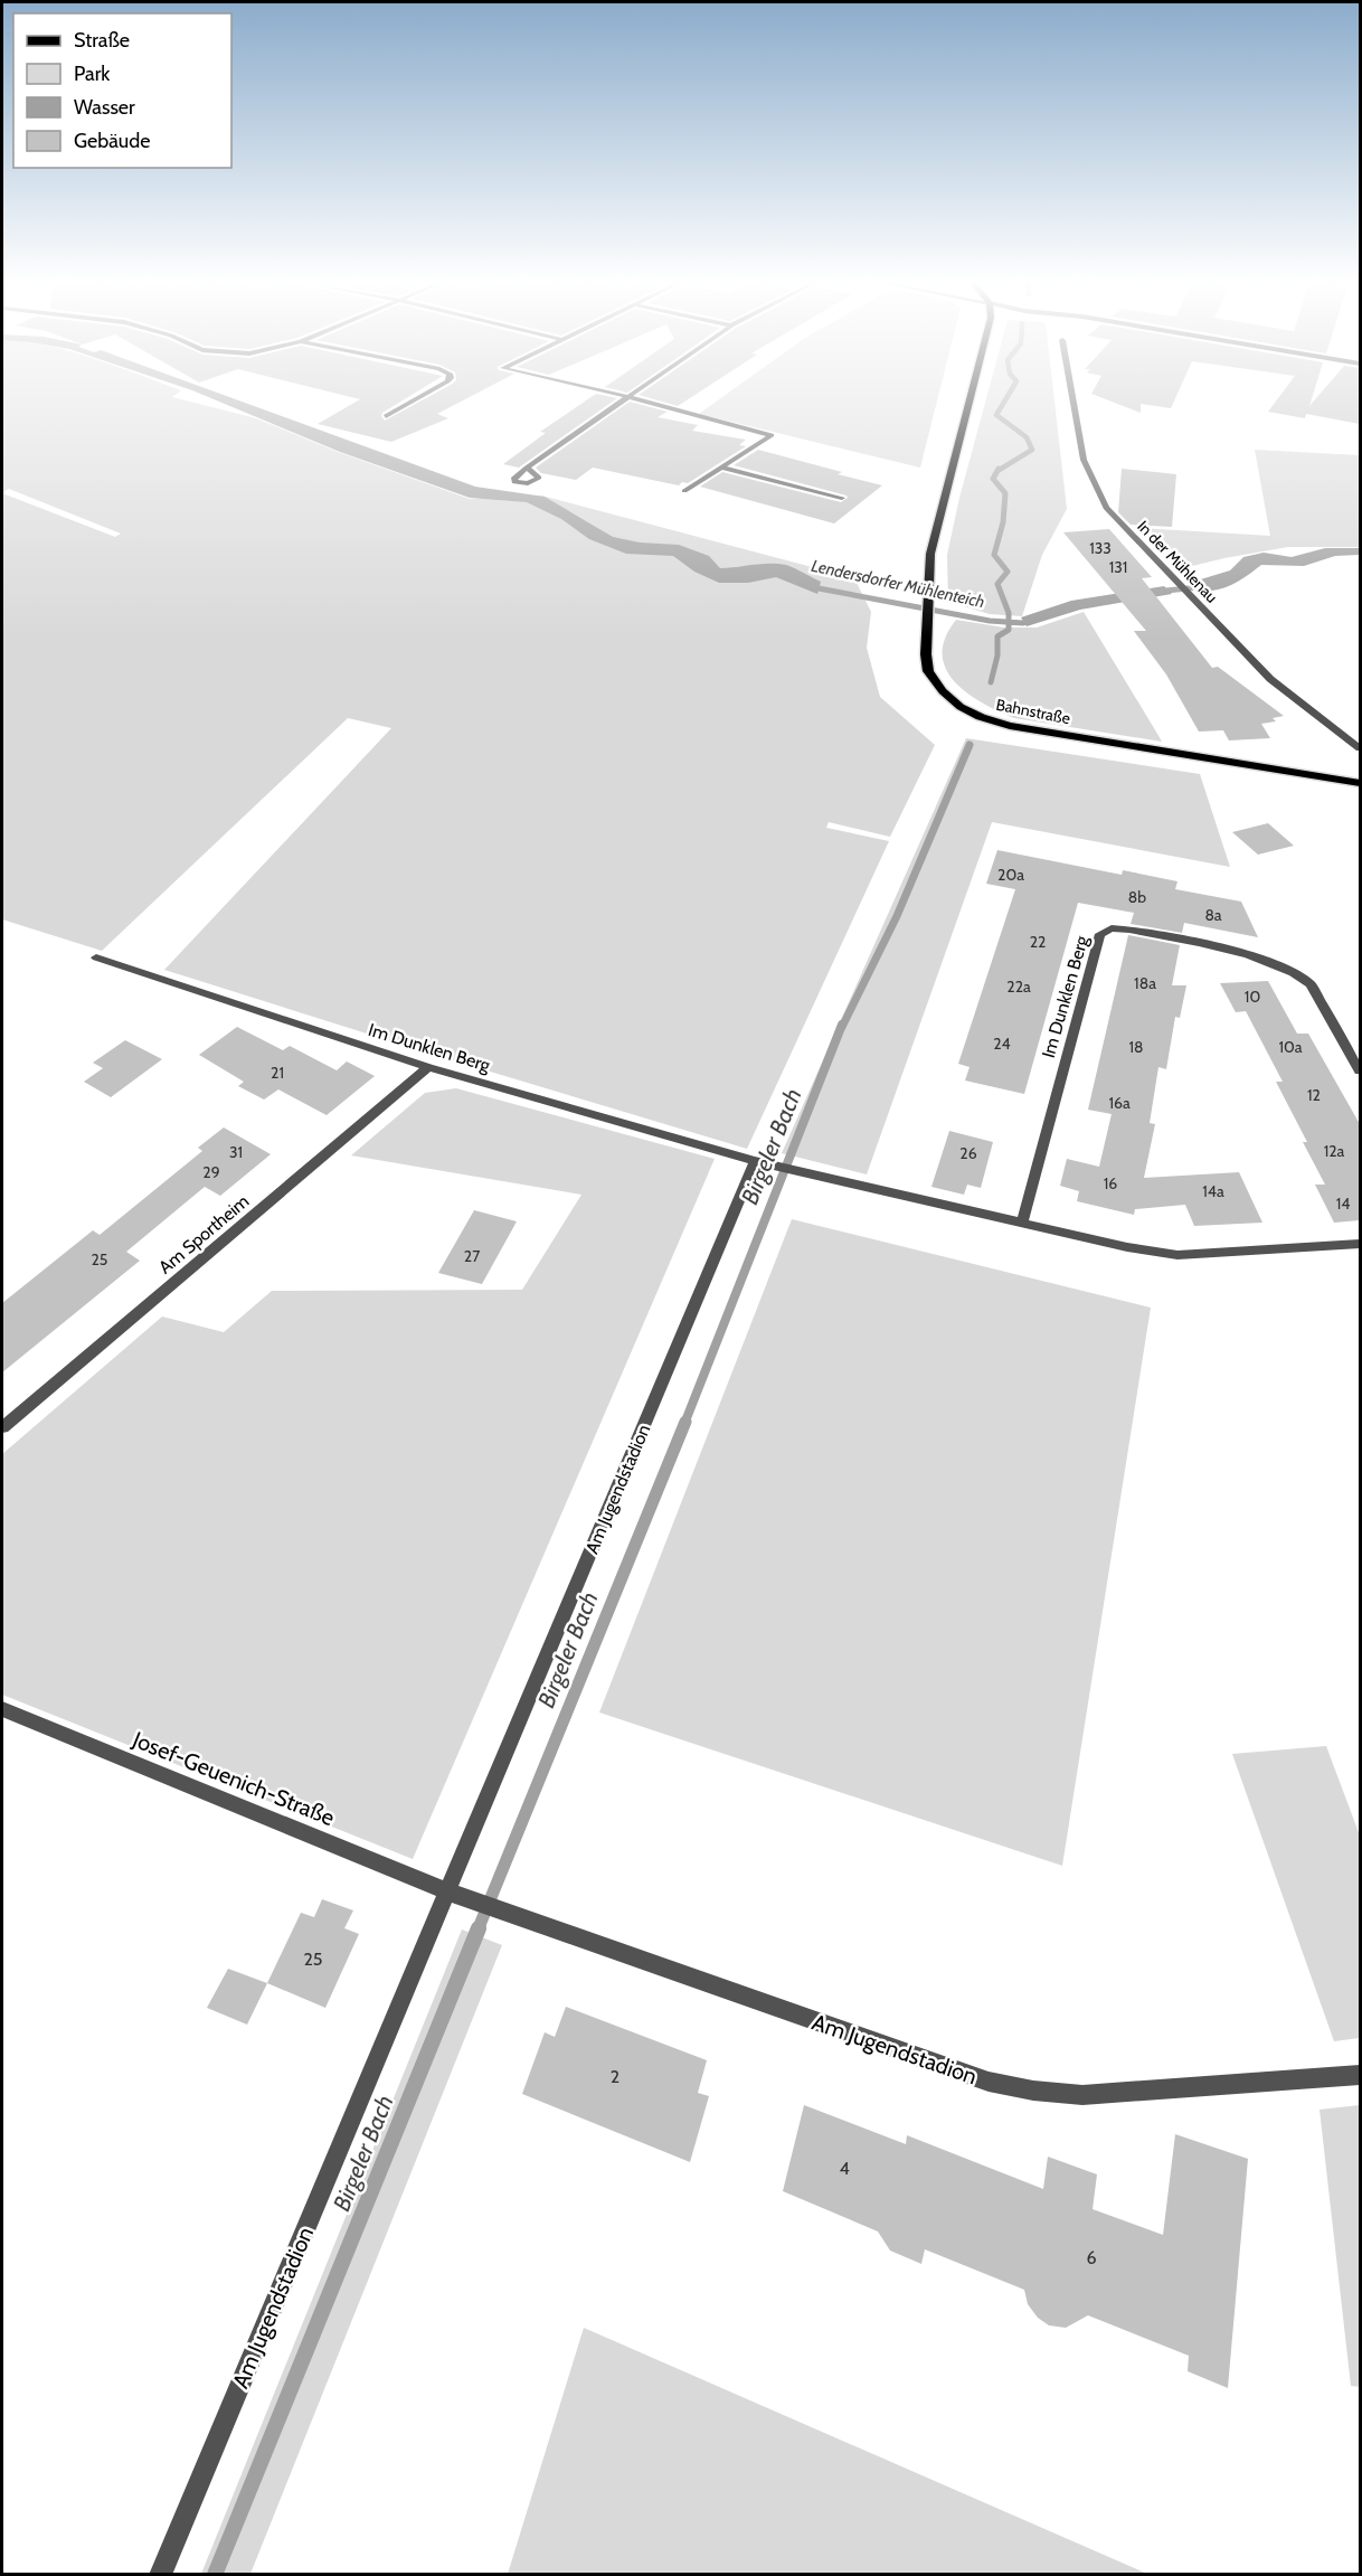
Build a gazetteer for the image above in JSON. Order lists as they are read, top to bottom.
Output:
{
  "streets": {
    "main road": ["Bahnstraße"],
    "street": [
      "In der Mühlenau",
      "Im Dunklen Berg",
      "Am Sportheim",
      "Am Jugendstadion",
      "Josef-Geuenich-Straße"
    ]
  },
  "crossings": [
    ["Im Dunklen Berg", "Am Sportheim"],
    ["Im Dunklen Berg", "Am Jugendstadion"],
    ["Am Jugendstadion", "Josef-Geuenich-Straße"]
  ],
  "water": ["Lendersdorfer Mühlenteich", "Birgeler Bach"],
  "house_numbers": [
    "133",
    "131",
    "20a",
    "8b",
    "8a",
    "22",
    "18a",
    "22a",
    "10",
    "24",
    "18",
    "10a",
    "21",
    "12",
    "16a",
    "12a",
    "31",
    "26",
    "29",
    "16",
    "14a",
    "14",
    "27",
    "25",
    "25",
    "2",
    "4",
    "6"
  ],
  "legend": [
    "Straße",
    "Park",
    "Wasser",
    "Gebäude"
  ]
}
